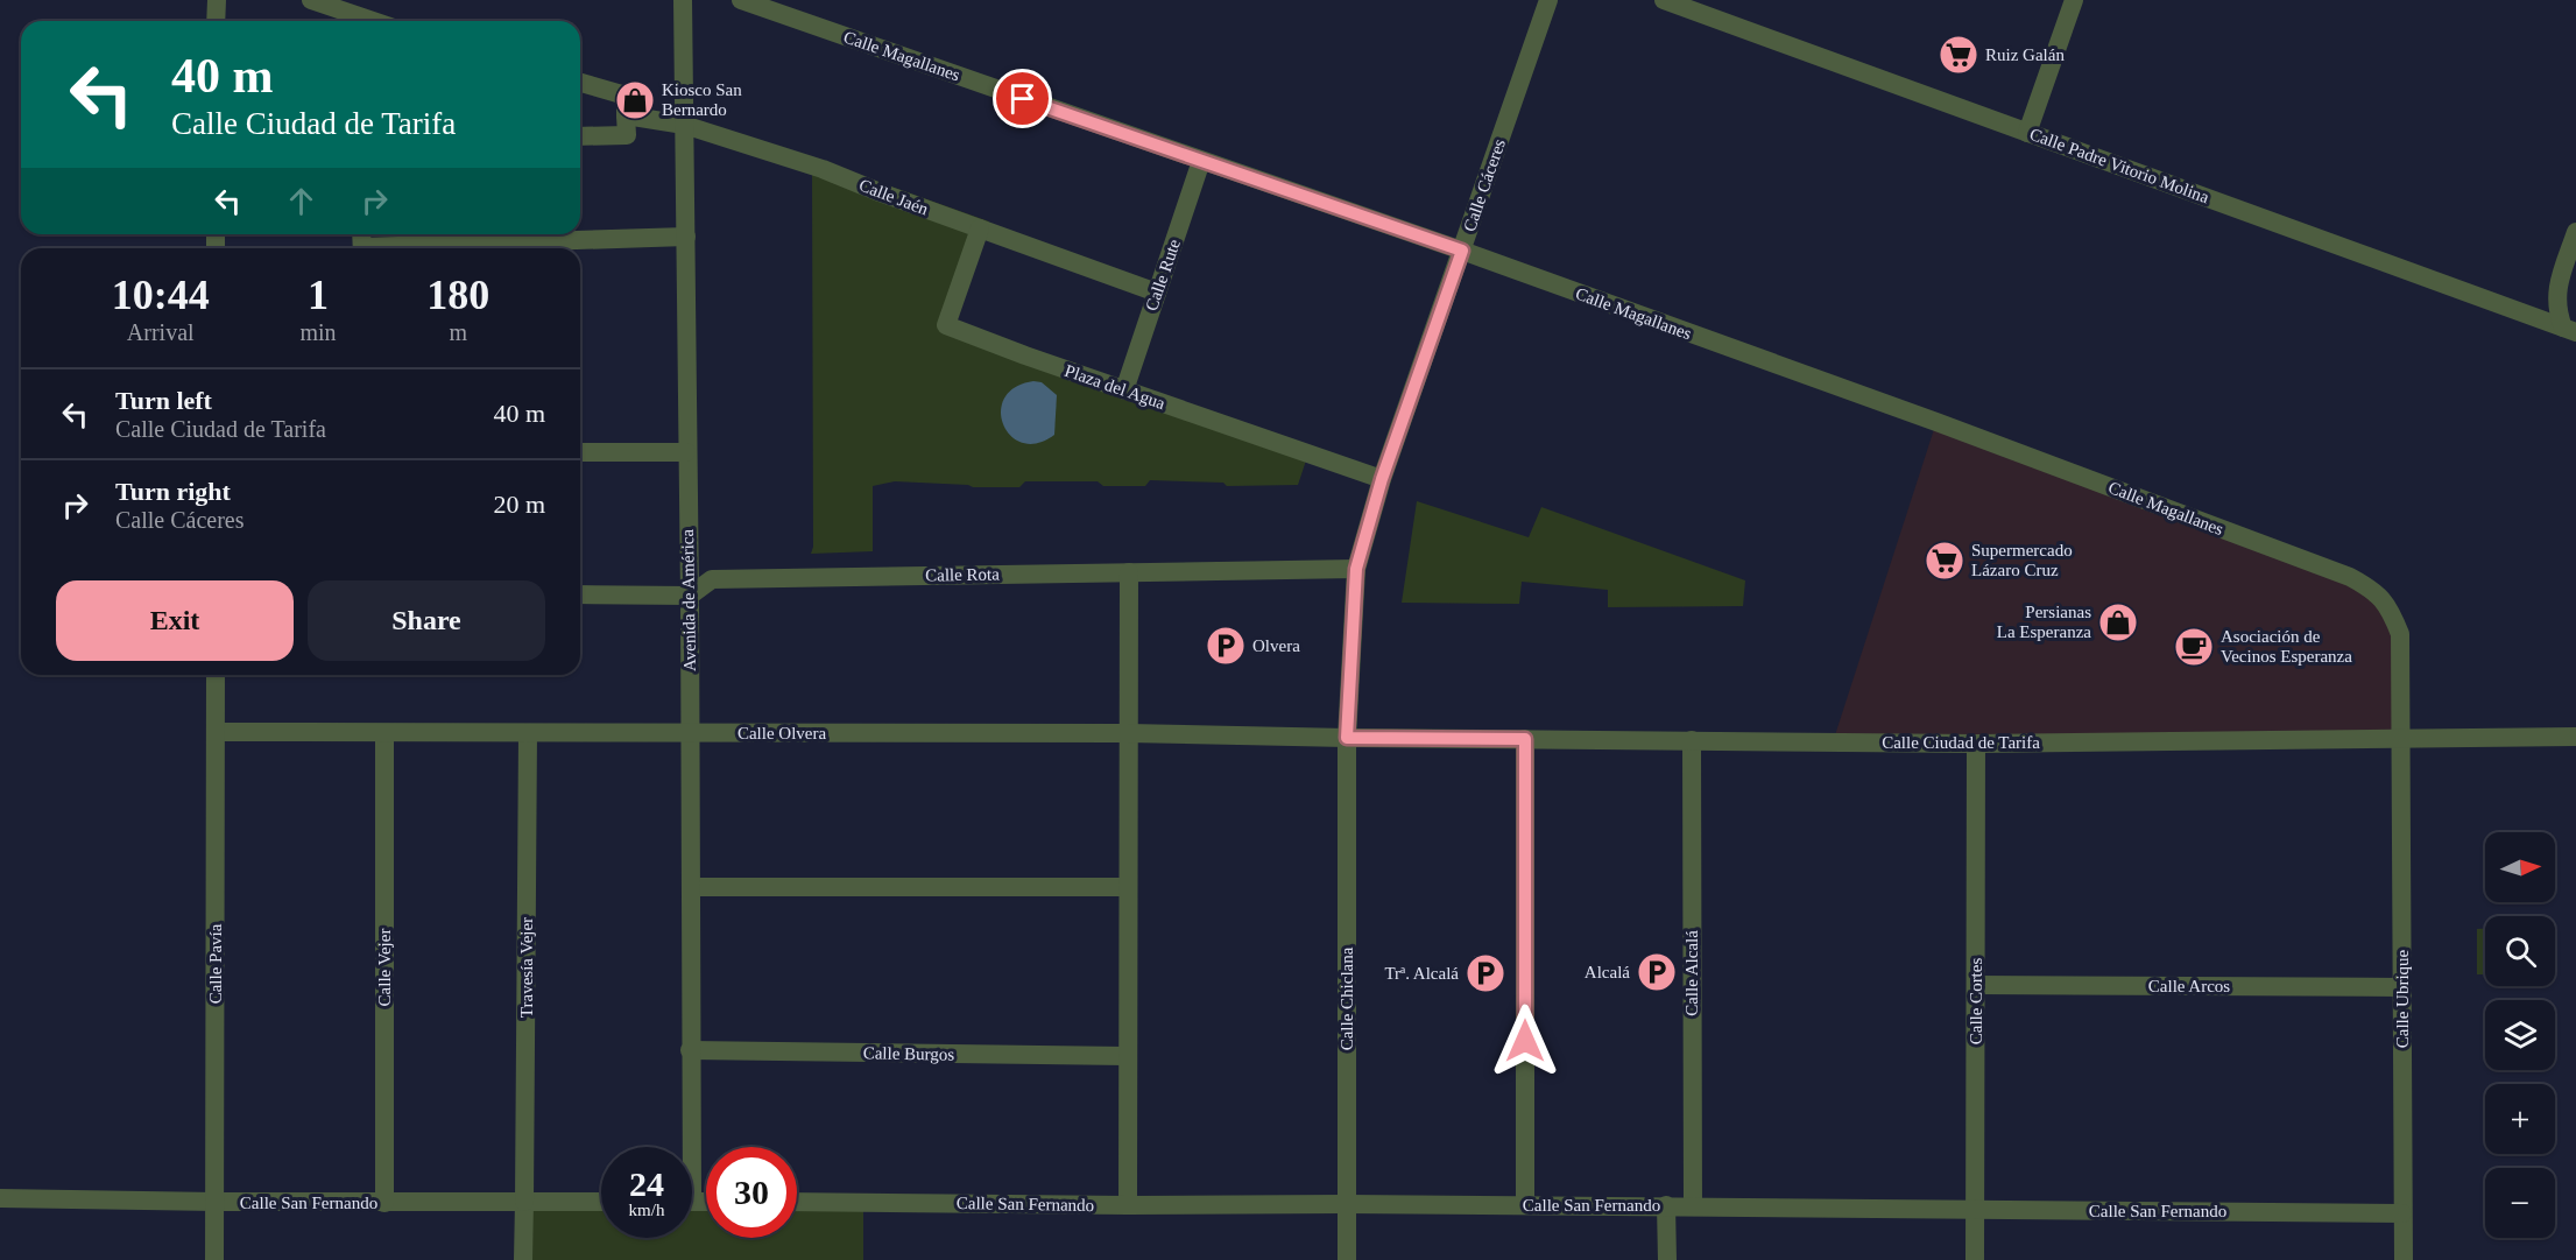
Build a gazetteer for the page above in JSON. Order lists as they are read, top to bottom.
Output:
{
  "streets": {
    "street": [
      "Calle Magallanes",
      "Calle Padre Vitorio Molina",
      "Calle Cáceres",
      "Calle Jaén",
      "Calle Rute",
      "Plaza del Agua",
      "Calle Rota",
      "Avenida de América",
      "Calle Olvera",
      "Calle Ciudad de Tarifa",
      "Calle Pavía",
      "Calle Vejer",
      "Travesía Vejer",
      "Calle Alcalá",
      "Calle Arcos",
      "Calle Chiclana",
      "Calle Ubrique",
      "Calle Cortes",
      "Calle Burgos",
      "Calle San Fernando"
    ]
  },
  "crossings": [
    ["Calle Magallanes", "Calle Cáceres"],
    ["Calle Magallanes", "Calle Rute"],
    ["Calle Magallanes", "Calle Ciudad de Tarifa"],
    ["Calle Magallanes", "Calle Ubrique"],
    ["Calle Cáceres", "Plaza del Agua"],
    ["Calle Cáceres", "Calle Rota"],
    ["Calle Cáceres", "Calle Olvera"],
    ["Calle Cáceres", "Calle Ciudad de Tarifa"],
    ["Calle Cáceres", "Calle Chiclana"],
    ["Calle Jaén", "Calle Rute"],
    ["Calle Jaén", "Plaza del Agua"],
    ["Calle Jaén", "Avenida de América"],
    ["Calle Rute", "Plaza del Agua"],
    ["Calle Rota", "Avenida de América"],
    ["Avenida de América", "Calle Olvera"],
    ["Avenida de América", "Calle Burgos"],
    ["Calle Olvera", "Calle Ciudad de Tarifa"],
    ["Calle Olvera", "Calle Pavía"],
    ["Calle Olvera", "Calle Vejer"],
    ["Calle Olvera", "Travesía Vejer"],
    ["Calle Olvera", "Calle Chiclana"],
    ["Calle Ciudad de Tarifa", "Calle Alcalá"],
    ["Calle Ciudad de Tarifa", "Calle Chiclana"],
    ["Calle Ciudad de Tarifa", "Calle Ubrique"],
    ["Calle Ciudad de Tarifa", "Calle Cortes"],
    ["Calle Pavía", "Calle San Fernando"],
    ["Calle Vejer", "Calle San Fernando"],
    ["Travesía Vejer", "Calle San Fernando"],
    ["Calle Alcalá", "Calle San Fernando"],
    ["Calle Arcos", "Calle Ubrique"],
    ["Calle Arcos", "Calle Cortes"],
    ["Calle Chiclana", "Calle San Fernando"],
    ["Calle Ubrique", "Calle San Fernando"],
    ["Calle Cortes", "Calle San Fernando"]
  ],
  "places": {
    "supermarket": ["Ruiz Galán", "Supermercado Lázaro Cruz"],
    "shop": ["Kiosco San Bernardo", "Persianas La Esperanza"],
    "parking": ["Olvera", "Alcalá", "Trª. Alcalá"],
    "cafe": ["Asociación de Vecinos Esperanza"]
  },
  "north": "right",
  "page": {
    "turn": ["40 m", "Calle Ciudad de Tarifa"],
    "eta": [
      "10:44",
      "Arrival",
      "1",
      "min",
      "180",
      "m"
    ],
    "list": [
      {
        "name": "Turn left",
        "note": "Calle Ciudad de Tarifa",
        "value": "40 m"
      },
      {
        "name": "Turn right",
        "note": "Calle Cáceres",
        "value": "20 m"
      }
    ],
    "buttons": ["Exit", "Share"],
    "map_buttons": ["+", "−"],
    "speed": "24 km/h",
    "limit": "30"
  }
}
